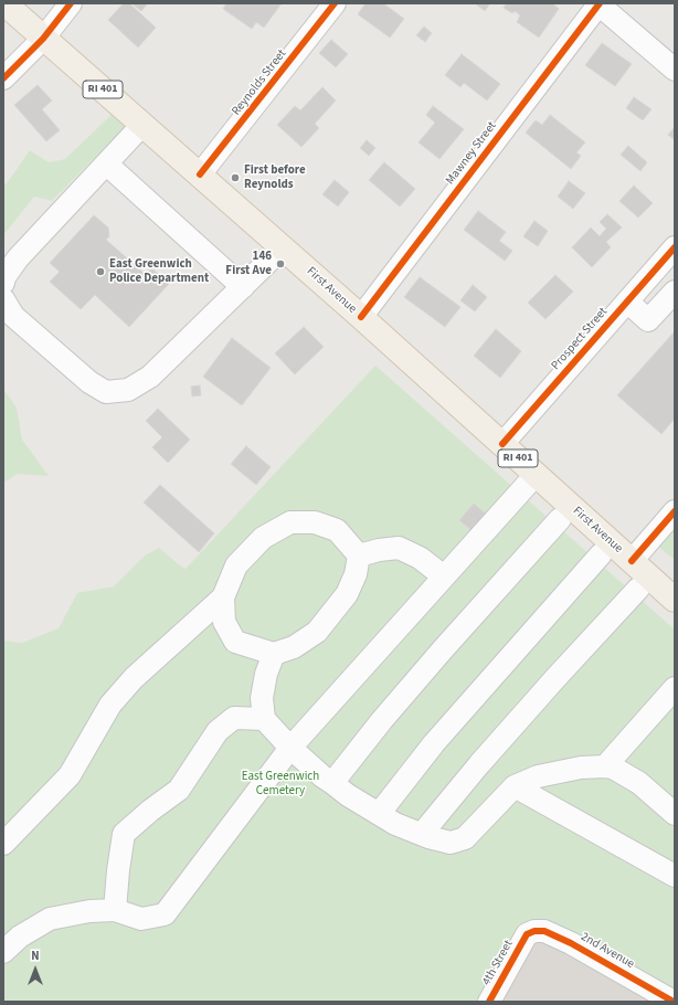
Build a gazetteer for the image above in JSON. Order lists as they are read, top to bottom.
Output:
{
  "streets": {
    "main road": ["RI 401", "First Avenue"],
    "street": [
      "Reynolds Street",
      "Mawney Street",
      "Prospect Street",
      "2nd Avenue",
      "4th Street"
    ]
  },
  "crossings": [
    ["Reynolds Street", "First Avenue"],
    ["Mawney Street", "First Avenue"],
    ["First Avenue", "Prospect Street"],
    ["2nd Avenue", "4th Street"]
  ],
  "parks": ["East Greenwich Cemetery"],
  "places": ["First before Reynolds", "146 First Ave", "East Greenwich Police Department"],
  "north": "top"
}
